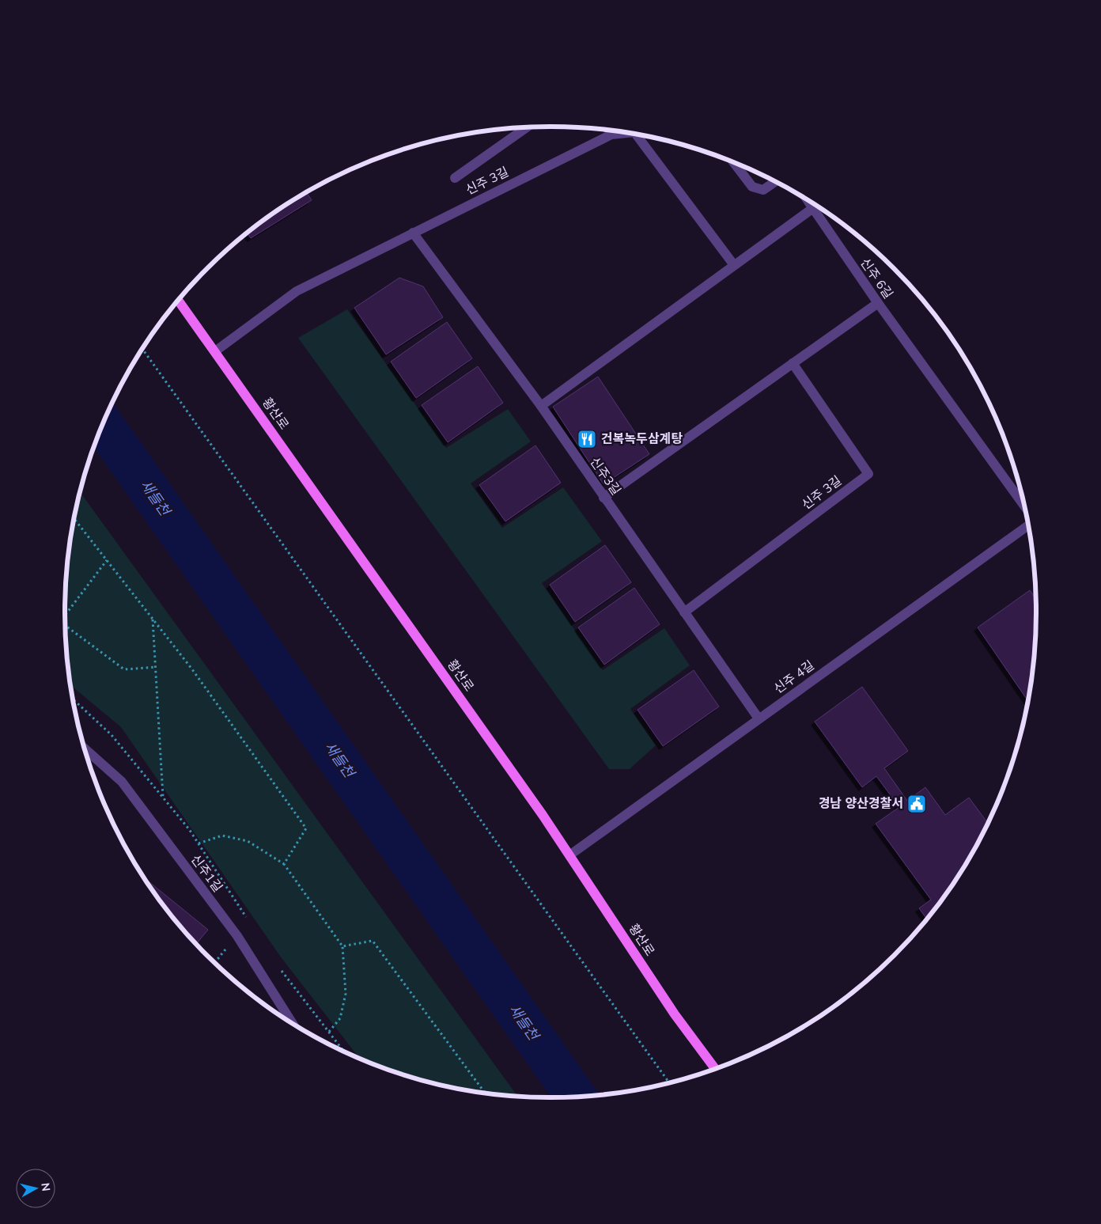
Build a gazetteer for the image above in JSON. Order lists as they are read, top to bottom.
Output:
{
  "streets": {
    "main road": ["황산로"],
    "street": [
      "신주 3길",
      "신주 6길",
      "신주3길",
      "신주 4길",
      "신주1길"
    ]
  },
  "crossings": [
    ["신주 3길", "황산로"],
    ["신주 3길", "신주3길"],
    ["황산로", "신주 4길"],
    ["신주3길", "신주 4길"]
  ],
  "water": ["새들천"],
  "places": {
    "restaurant": ["건복녹두삼계탕"],
    "public building": ["경남 양산경찰서"]
  },
  "north": "right"
}
